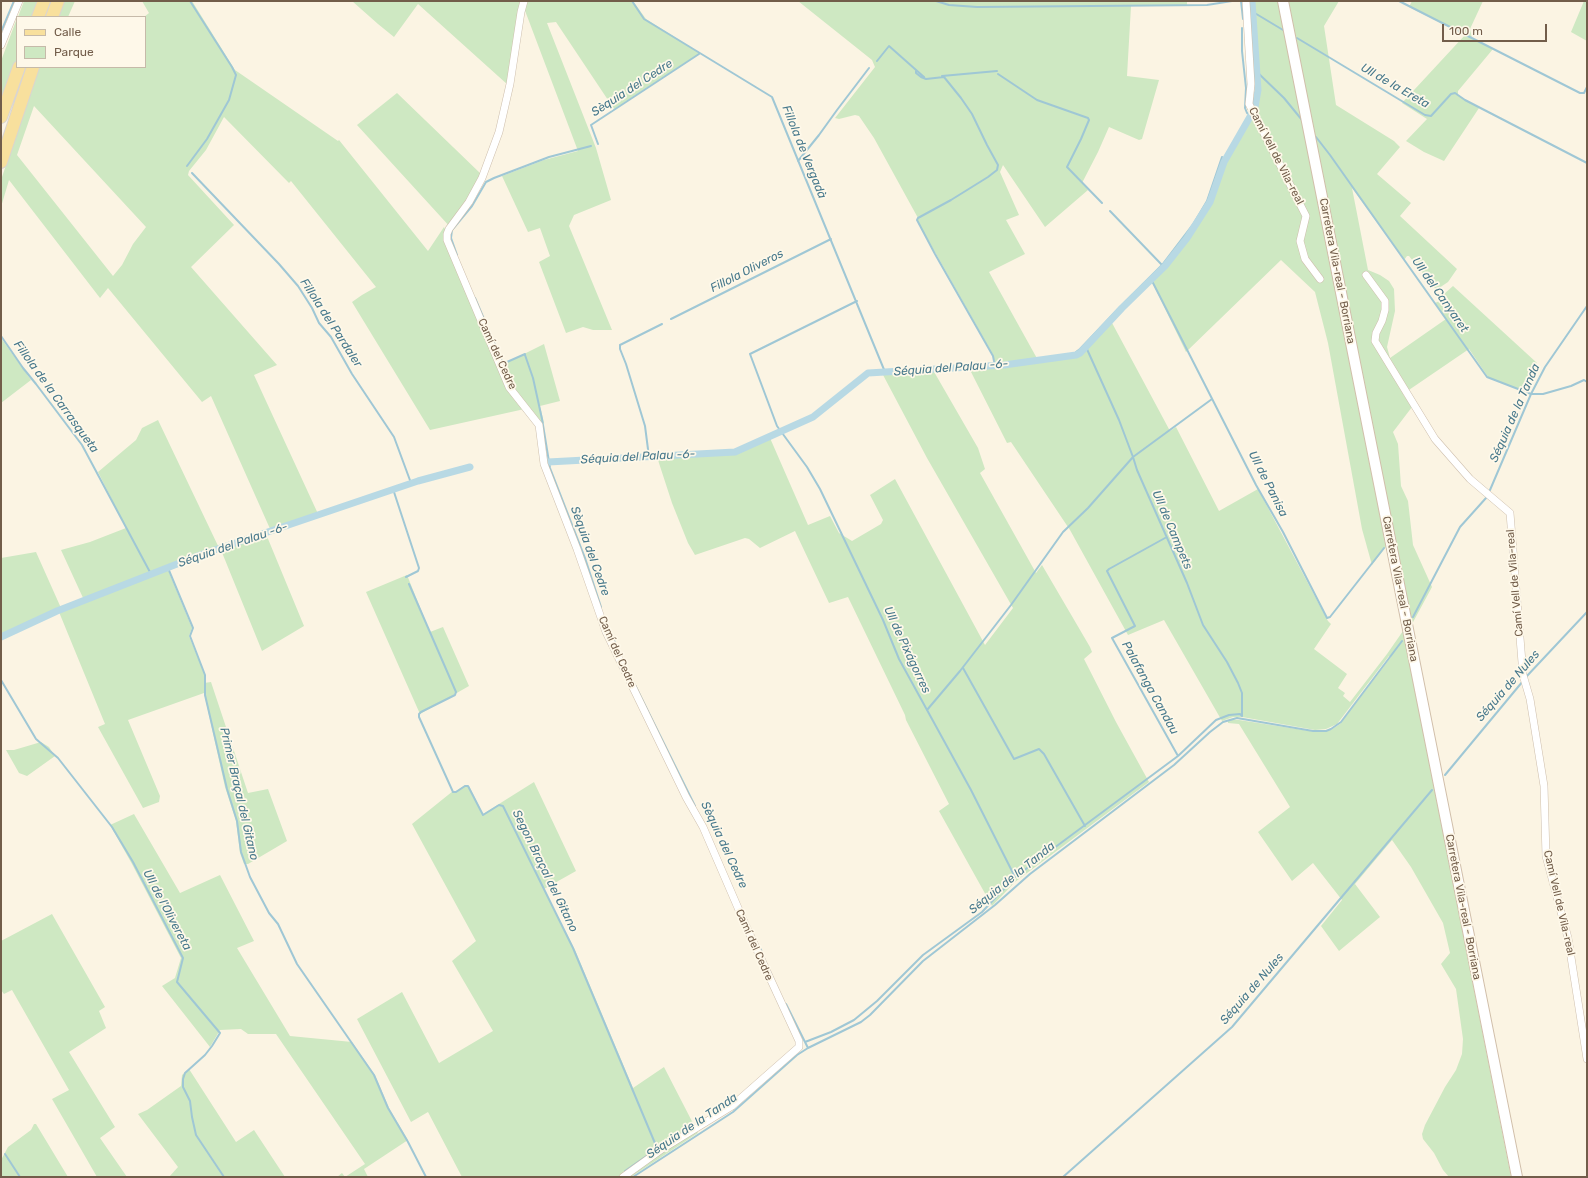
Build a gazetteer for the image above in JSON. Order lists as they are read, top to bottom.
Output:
{
  "streets": {
    "main road": ["Carretera Vila-real - Borriana"],
    "street": ["Camí Vell de Vila-real", "Camí del Cedre"]
  },
  "water": [
    "Ull de la Ereta",
    "Sèquia del Cedre",
    "Fillola de Vergadà",
    "Fillola Oliveros",
    "Ull del Canyaret",
    "Fillola del Pardaler",
    "Séquia del Palau -6-",
    "Fillola de la Carrasqueta",
    "Séquia de la Tanda",
    "Ull de Panisa",
    "Ull de Campets",
    "Ull de Pixágorres",
    "Séquia de Nules",
    "Palafanga Candau",
    "Primer Braçal del Gitano",
    "Segon Braçal del Gitano",
    "Ull de l'Olivereta"
  ],
  "legend": ["Calle", "Parque"],
  "scale_bar": "100 m"
}
